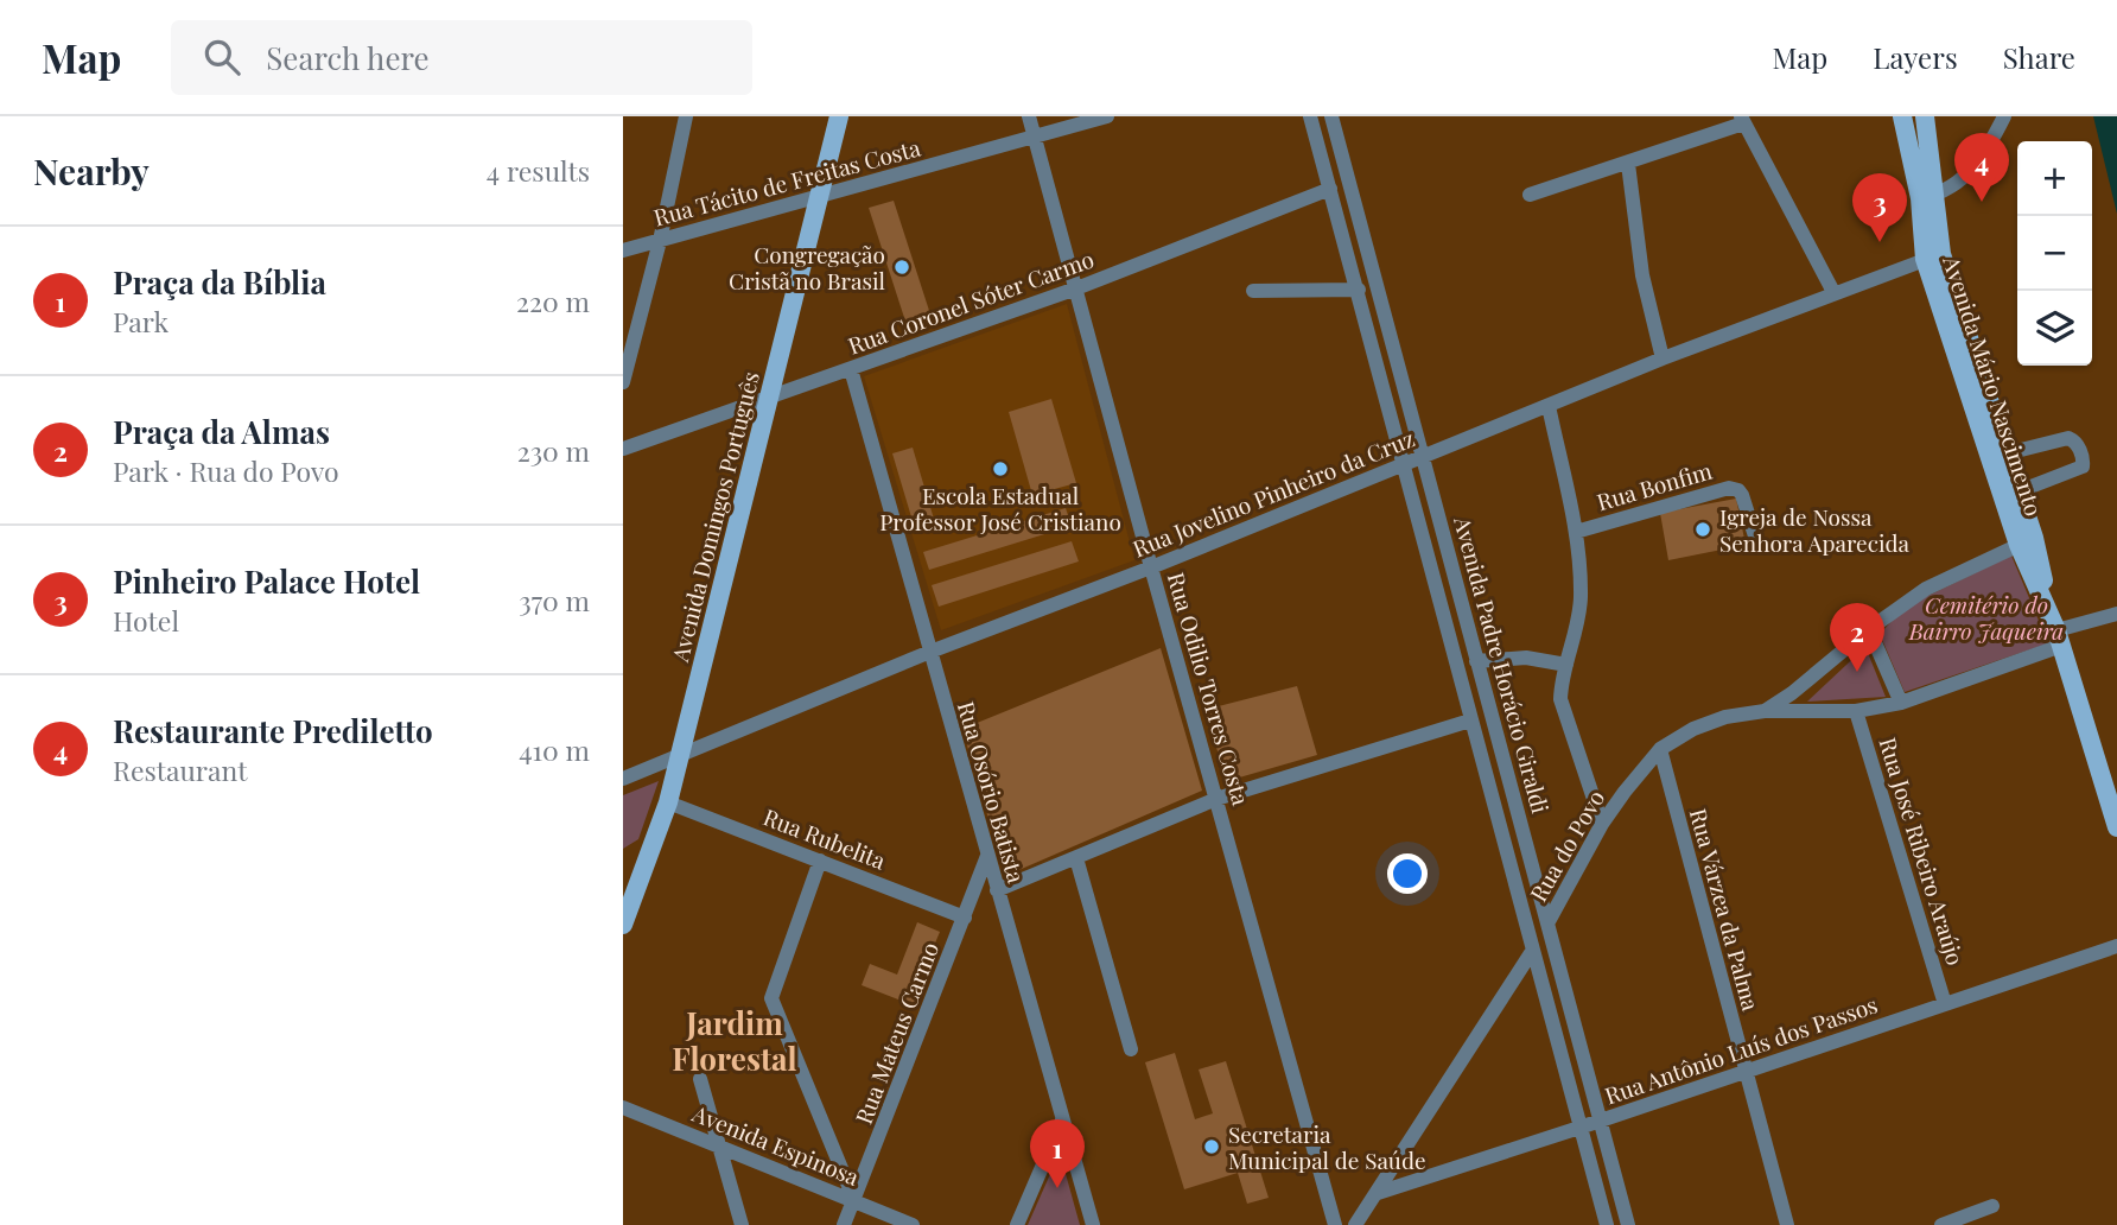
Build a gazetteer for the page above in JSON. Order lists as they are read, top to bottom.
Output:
{
  "streets": {
    "main road": ["Avenida Mário Nascimento", "Avenida Domingos Português"],
    "street": [
      "Rua Tácito de Freitas Costa",
      "Rua Coronel Sóter Carmo",
      "Rua Bonfim",
      "Rua Jovelino Pinheiro da Cruz",
      "Avenida Padre Horácio Giraldi",
      "Rua Odilio Torres Costa",
      "Rua Osório Batista",
      "Rua Rubelita",
      "Rua do Povo",
      "Rua José Ribeiro Araújo",
      "Rua Várzea da Palma",
      "Rua Mateus Carmo",
      "Rua Antônio Luís dos Passos",
      "Avenida Espinosa"
    ]
  },
  "crossings": [
    ["Rua Tácito de Freitas Costa", "Avenida Domingos Português"],
    ["Rua Tácito de Freitas Costa", "Rua Odilio Torres Costa"],
    ["Rua Coronel Sóter Carmo", "Avenida Domingos Português"],
    ["Rua Coronel Sóter Carmo", "Avenida Padre Horácio Giraldi"],
    ["Rua Coronel Sóter Carmo", "Rua Odilio Torres Costa"],
    ["Rua Coronel Sóter Carmo", "Rua Osório Batista"],
    ["Avenida Mário Nascimento", "Rua Jovelino Pinheiro da Cruz"],
    ["Avenida Mário Nascimento", "Rua do Povo"],
    ["Rua Bonfim", "Rua Jovelino Pinheiro da Cruz"],
    ["Rua Bonfim", "Rua do Povo"],
    ["Rua Jovelino Pinheiro da Cruz", "Avenida Domingos Português"],
    ["Rua Jovelino Pinheiro da Cruz", "Avenida Padre Horácio Giraldi"],
    ["Rua Jovelino Pinheiro da Cruz", "Rua Odilio Torres Costa"],
    ["Rua Jovelino Pinheiro da Cruz", "Rua Osório Batista"],
    ["Avenida Domingos Português", "Rua Rubelita"],
    ["Avenida Padre Horácio Giraldi", "Rua do Povo"],
    ["Avenida Padre Horácio Giraldi", "Rua Antônio Luís dos Passos"],
    ["Rua Osório Batista", "Rua Mateus Carmo"],
    ["Rua Rubelita", "Rua Mateus Carmo"],
    ["Rua do Povo", "Rua Várzea da Palma"],
    ["Rua José Ribeiro Araújo", "Rua Antônio Luís dos Passos"],
    ["Rua Várzea da Palma", "Rua Antônio Luís dos Passos"],
    ["Rua Mateus Carmo", "Avenida Espinosa"]
  ],
  "districts": ["Jardim Florestal"],
  "parks": ["Cemitério do Bairro Jaqueira"],
  "places": [
    "Congregação Cristã no Brasil",
    "Escola Estadual Professor José Cristiano",
    "Igreja de Nossa Senhora Aparecida",
    "Secretaria Municipal de Saúde"
  ],
  "page": {
    "header": "Map",
    "search": "Search here",
    "nav": ["Map", "Layers", "Share"],
    "heading": ["Nearby", "4 results"],
    "pins": [
      "4",
      "3",
      "2",
      "1"
    ],
    "map_buttons": ["+", "−"],
    "list": [
      {
        "mark": "1",
        "name": "Praça da Bíblia",
        "note": "Park",
        "value": "220 m"
      },
      {
        "mark": "2",
        "name": "Praça da Almas",
        "note": "Park · Rua do Povo",
        "value": "230 m"
      },
      {
        "mark": "3",
        "name": "Pinheiro Palace Hotel",
        "note": "Hotel",
        "value": "370 m"
      },
      {
        "mark": "4",
        "name": "Restaurante Prediletto",
        "note": "Restaurant",
        "value": "410 m"
      }
    ]
  }
}
